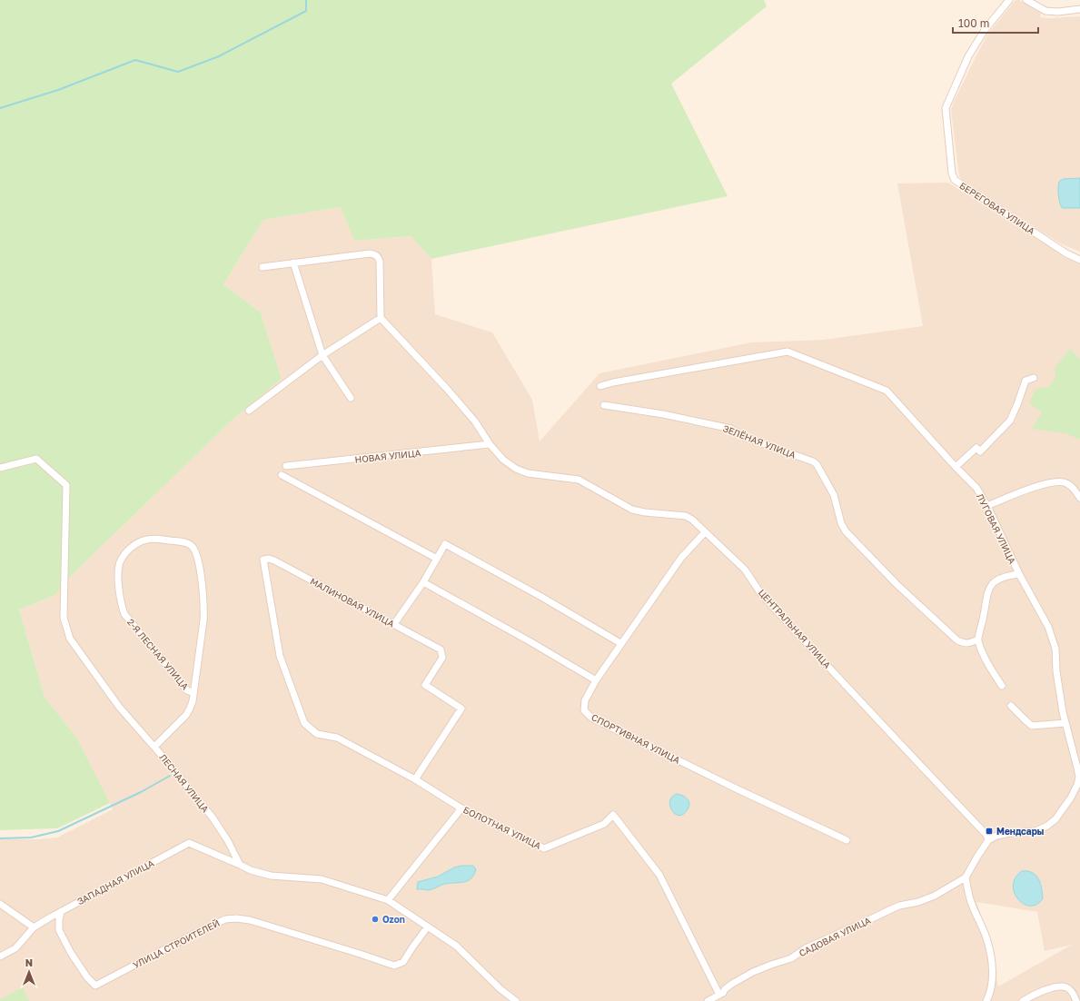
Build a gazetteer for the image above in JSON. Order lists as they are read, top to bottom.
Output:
{
  "streets": {
    "street": [
      "БЕРЕГОВАЯ УЛИЦА",
      "ЗЕЛЁНАЯ УЛИЦА",
      "НОВАЯ УЛИЦА",
      "ЛУГОВАЯ УЛИЦА",
      "МАЛИНОВАЯ УЛИЦА",
      "ЦЕНТРАЛЬНАЯ УЛИЦА",
      "2-Я ЛЕСНАЯ УЛИЦА",
      "СПОРТИВНАЯ УЛИЦА",
      "ЛЕСНАЯ УЛИЦА",
      "БОЛОТНАЯ УЛИЦА",
      "ЗАПАДНАЯ УЛИЦА",
      "САДОВАЯ УЛИЦА",
      "УЛИЦА СТРОИТЕЛЕЙ"
    ]
  },
  "crossings": [
    ["НОВАЯ УЛИЦА", "ЦЕНТРАЛЬНАЯ УЛИЦА"],
    ["МАЛИНОВАЯ УЛИЦА", "БОЛОТНАЯ УЛИЦА"],
    ["ЦЕНТРАЛЬНАЯ УЛИЦА", "СПОРТИВНАЯ УЛИЦА"],
    ["2-Я ЛЕСНАЯ УЛИЦА", "ЛЕСНАЯ УЛИЦА"],
    ["ЛЕСНАЯ УЛИЦА", "ЗАПАДНАЯ УЛИЦА"],
    ["БОЛОТНАЯ УЛИЦА", "САДОВАЯ УЛИЦА"],
    ["ЗАПАДНАЯ УЛИЦА", "УЛИЦА СТРОИТЕЛЕЙ"]
  ],
  "places": {
    "transit": ["Мендсары"],
    "other": ["Ozon"]
  },
  "scale_bar": "100 m",
  "north": "top"
}
